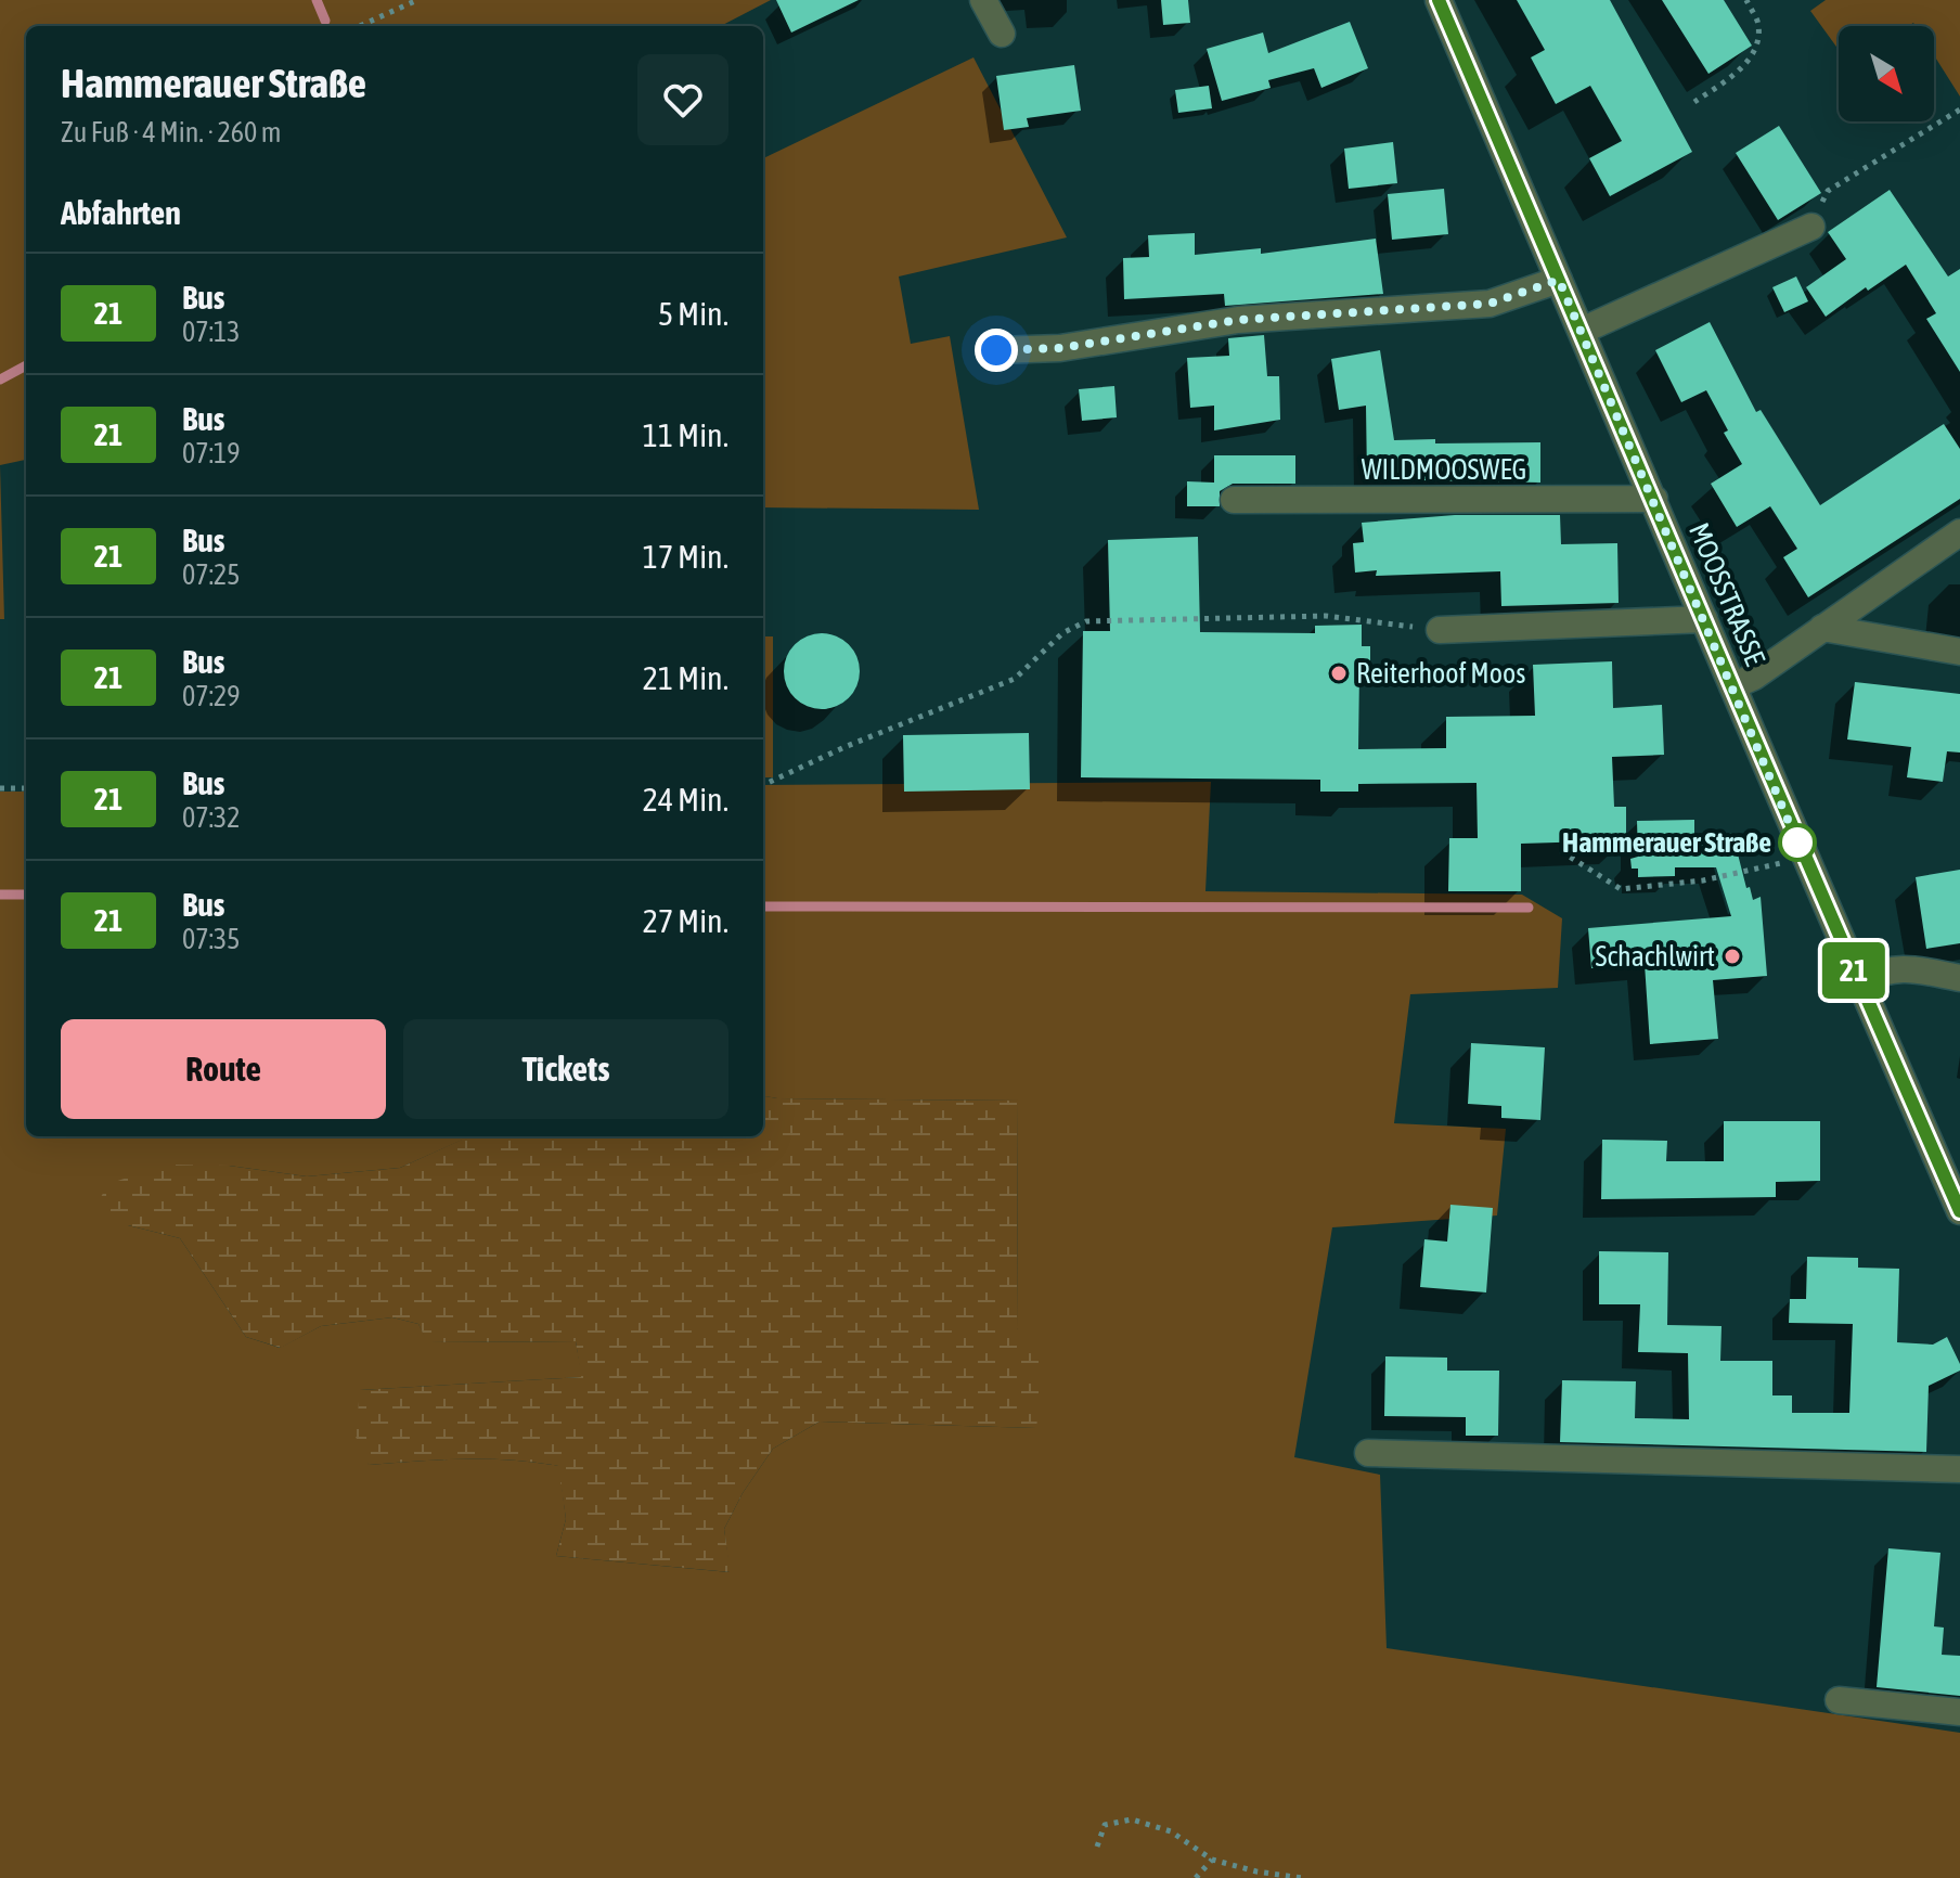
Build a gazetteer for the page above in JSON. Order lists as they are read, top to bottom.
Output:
{
  "streets": {
    "street": ["WILDMOOSWEG", "MOOSSTRASSE"]
  },
  "crossings": [
    ["WILDMOOSWEG", "MOOSSTRASSE"]
  ],
  "places": ["Reiterhoof Moos", "Hammerauer Straße", "Schachlwirt"],
  "lines": ["bus line 21"],
  "north": "bottom right",
  "page": {
    "on_map": "21",
    "heading": [
      ["Hammerauer Straße", "Zu Fuß · 4 Min. · 260 m"],
      "Abfahrten"
    ],
    "list": [
      {
        "mark": "21",
        "name": "Bus",
        "note": "07:13",
        "value": "5 Min."
      },
      {
        "mark": "21",
        "name": "Bus",
        "note": "07:19",
        "value": "11 Min."
      },
      {
        "mark": "21",
        "name": "Bus",
        "note": "07:25",
        "value": "17 Min."
      },
      {
        "mark": "21",
        "name": "Bus",
        "note": "07:29",
        "value": "21 Min."
      },
      {
        "mark": "21",
        "name": "Bus",
        "note": "07:32",
        "value": "24 Min."
      },
      {
        "mark": "21",
        "name": "Bus",
        "note": "07:35",
        "value": "27 Min."
      }
    ],
    "buttons": ["Route", "Tickets"]
  }
}
